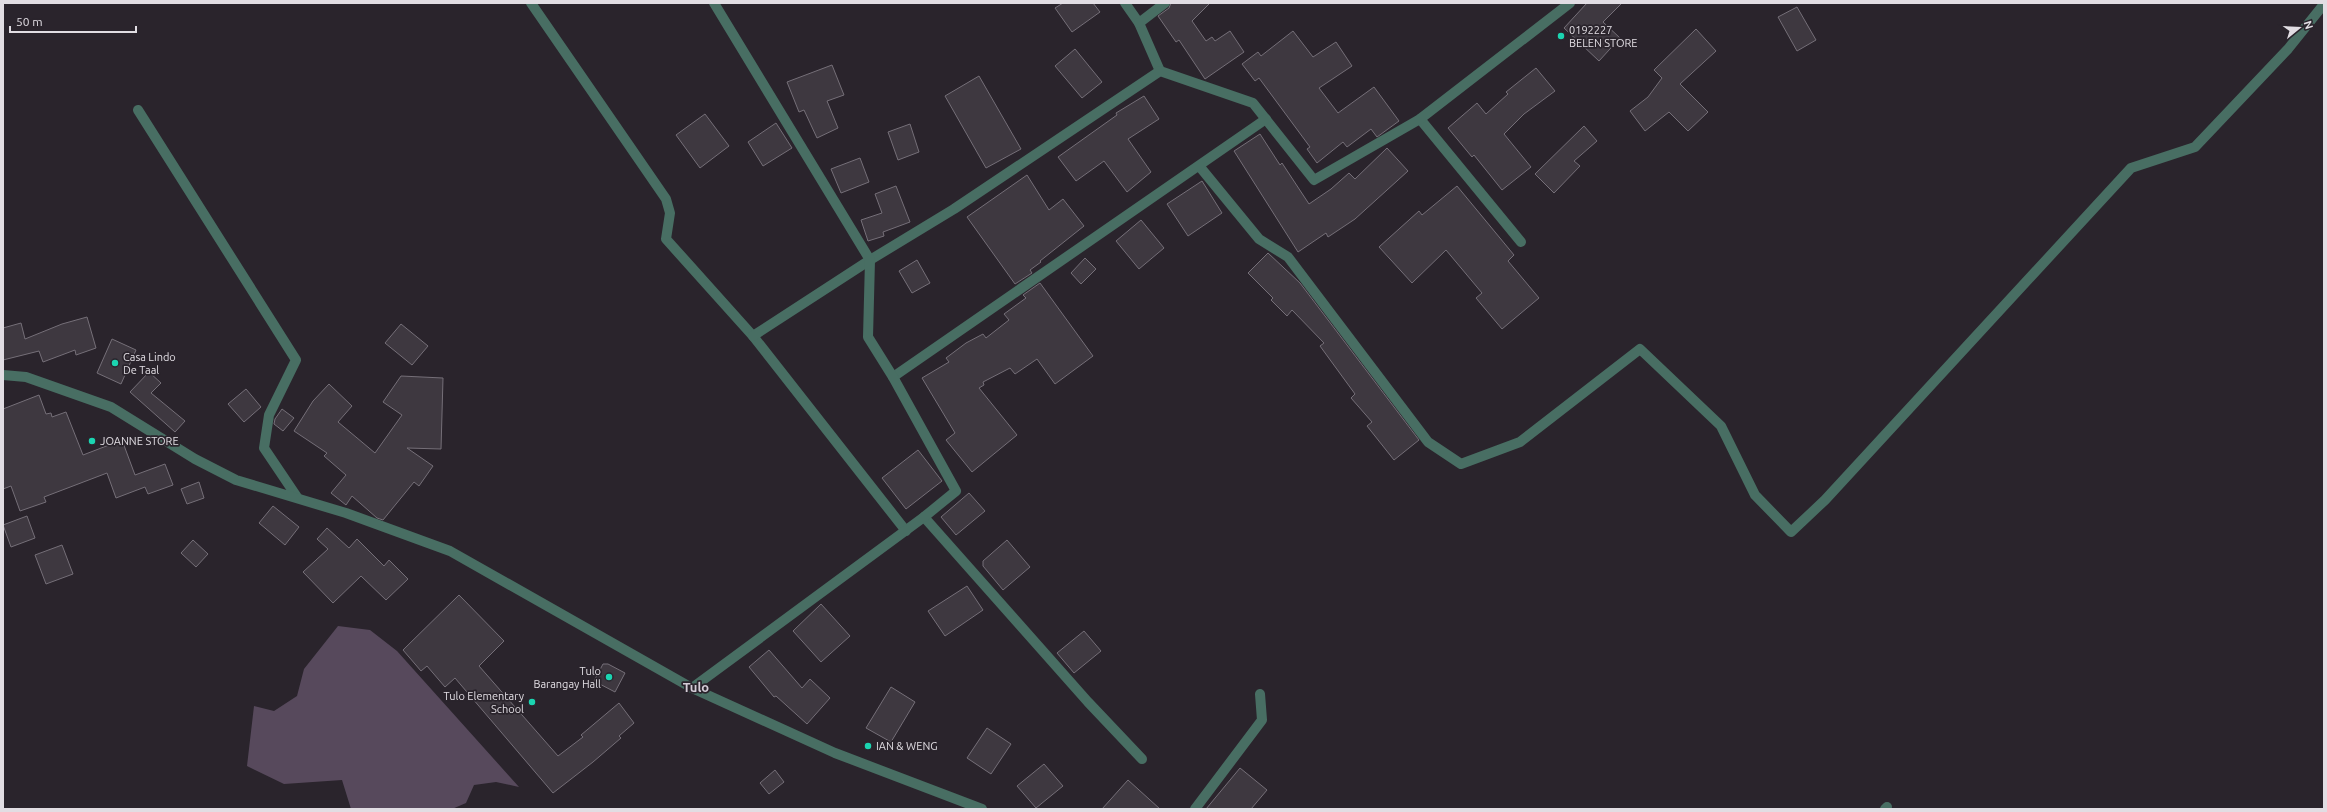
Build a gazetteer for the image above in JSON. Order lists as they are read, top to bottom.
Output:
{
  "districts": ["Tulo"],
  "places": [
    "0192227 BELEN STORE",
    "Casa Lindo De Taal",
    "JOANNE STORE",
    "Tulo Barangay Hall",
    "Tulo Elementary School",
    "IAN & WENG"
  ],
  "scale_bar": "50 m",
  "north": "right"
}
